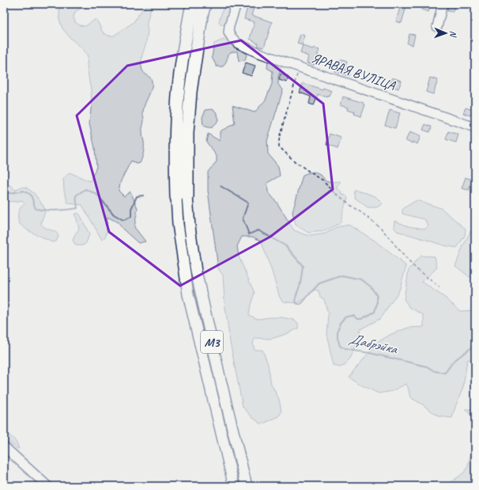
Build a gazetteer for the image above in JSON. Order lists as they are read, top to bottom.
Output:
{
  "streets": {
    "highway": ["М3"],
    "street": ["ЯРАВАЯ ВУЛІЦА"]
  },
  "water": ["Дабрэйка"],
  "north": "right"
}
